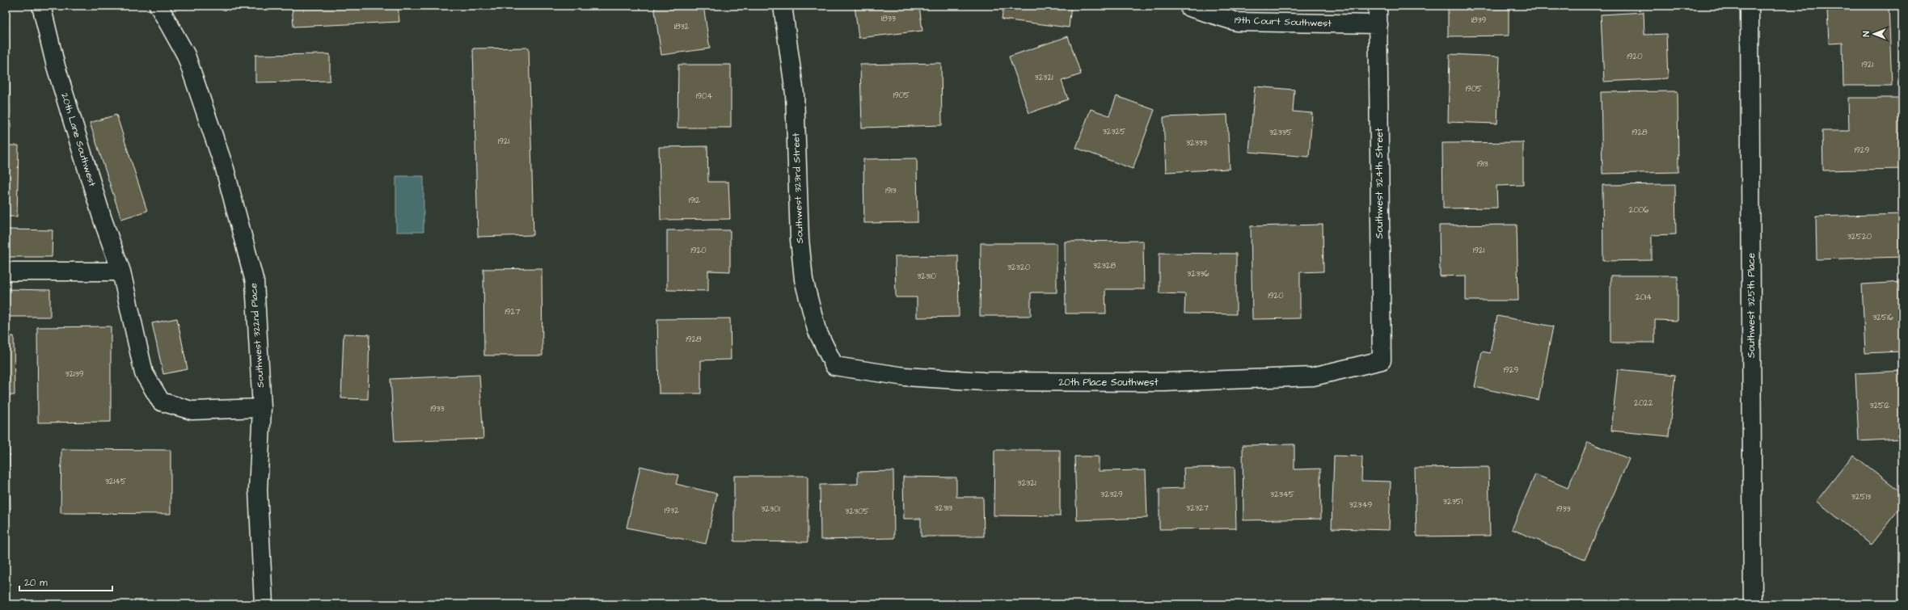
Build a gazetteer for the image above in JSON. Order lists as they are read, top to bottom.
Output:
{
  "streets": {
    "street": [
      "19th Court Southwest",
      "20th Lane Southwest",
      "Southwest 324th Street",
      "Southwest 323rd Street",
      "Southwest 325th Place",
      "Southwest 322nd Place",
      "20th Place Southwest"
    ]
  },
  "crossings": [
    ["19th Court Southwest", "Southwest 324th Street"],
    ["20th Lane Southwest", "Southwest 322nd Place"],
    ["Southwest 324th Street", "20th Place Southwest"],
    ["Southwest 323rd Street", "20th Place Southwest"]
  ],
  "house_numbers": [
    "1833",
    "1839",
    "1832",
    "1920",
    "1921",
    "32321",
    "1905",
    "1905",
    "1904",
    "32325",
    "32335",
    "1928",
    "1921",
    "32333",
    "1929",
    "1913",
    "1913",
    "1912",
    "2006",
    "32520",
    "1920",
    "1921",
    "32328",
    "32320",
    "32336",
    "32310",
    "1920",
    "2014",
    "1927",
    "32516",
    "1928",
    "1929",
    "32139",
    "2022",
    "32512",
    "1933",
    "32145",
    "32321",
    "32329",
    "32345",
    "32513",
    "32351",
    "32349",
    "32313",
    "32327",
    "32301",
    "1933",
    "1932",
    "32305"
  ],
  "scale_bar": "20 m",
  "north": "left"
}
